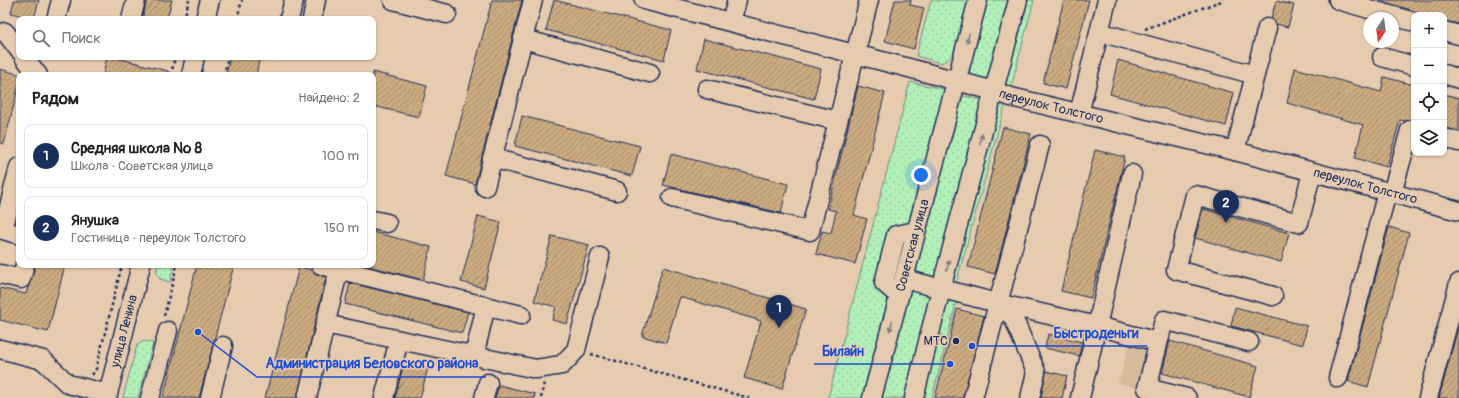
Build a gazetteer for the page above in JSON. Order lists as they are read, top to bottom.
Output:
{
  "streets": {
    "street": ["переулок Толстого", "Советская улица", "улица Ленина"]
  },
  "crossings": [
    ["переулок Толстого", "Советская улица"]
  ],
  "places": [
    "Администрация Беловского района",
    "МТС",
    "Быстроденьги",
    "Билайн"
  ],
  "north": "bottom",
  "page": {
    "map_buttons": ["+", "−"],
    "search": "Поиск",
    "heading": ["Рядом", "Найдено: 2"],
    "list": [
      {
        "mark": "1",
        "name": "Средняя школа № 8",
        "note": "Школа · Советская улица",
        "value": "100 m"
      },
      {
        "mark": "2",
        "name": "Янушка",
        "note": "Гостиница · переулок Толстого",
        "value": "150 m"
      }
    ],
    "pins": ["2", "1"]
  }
}
